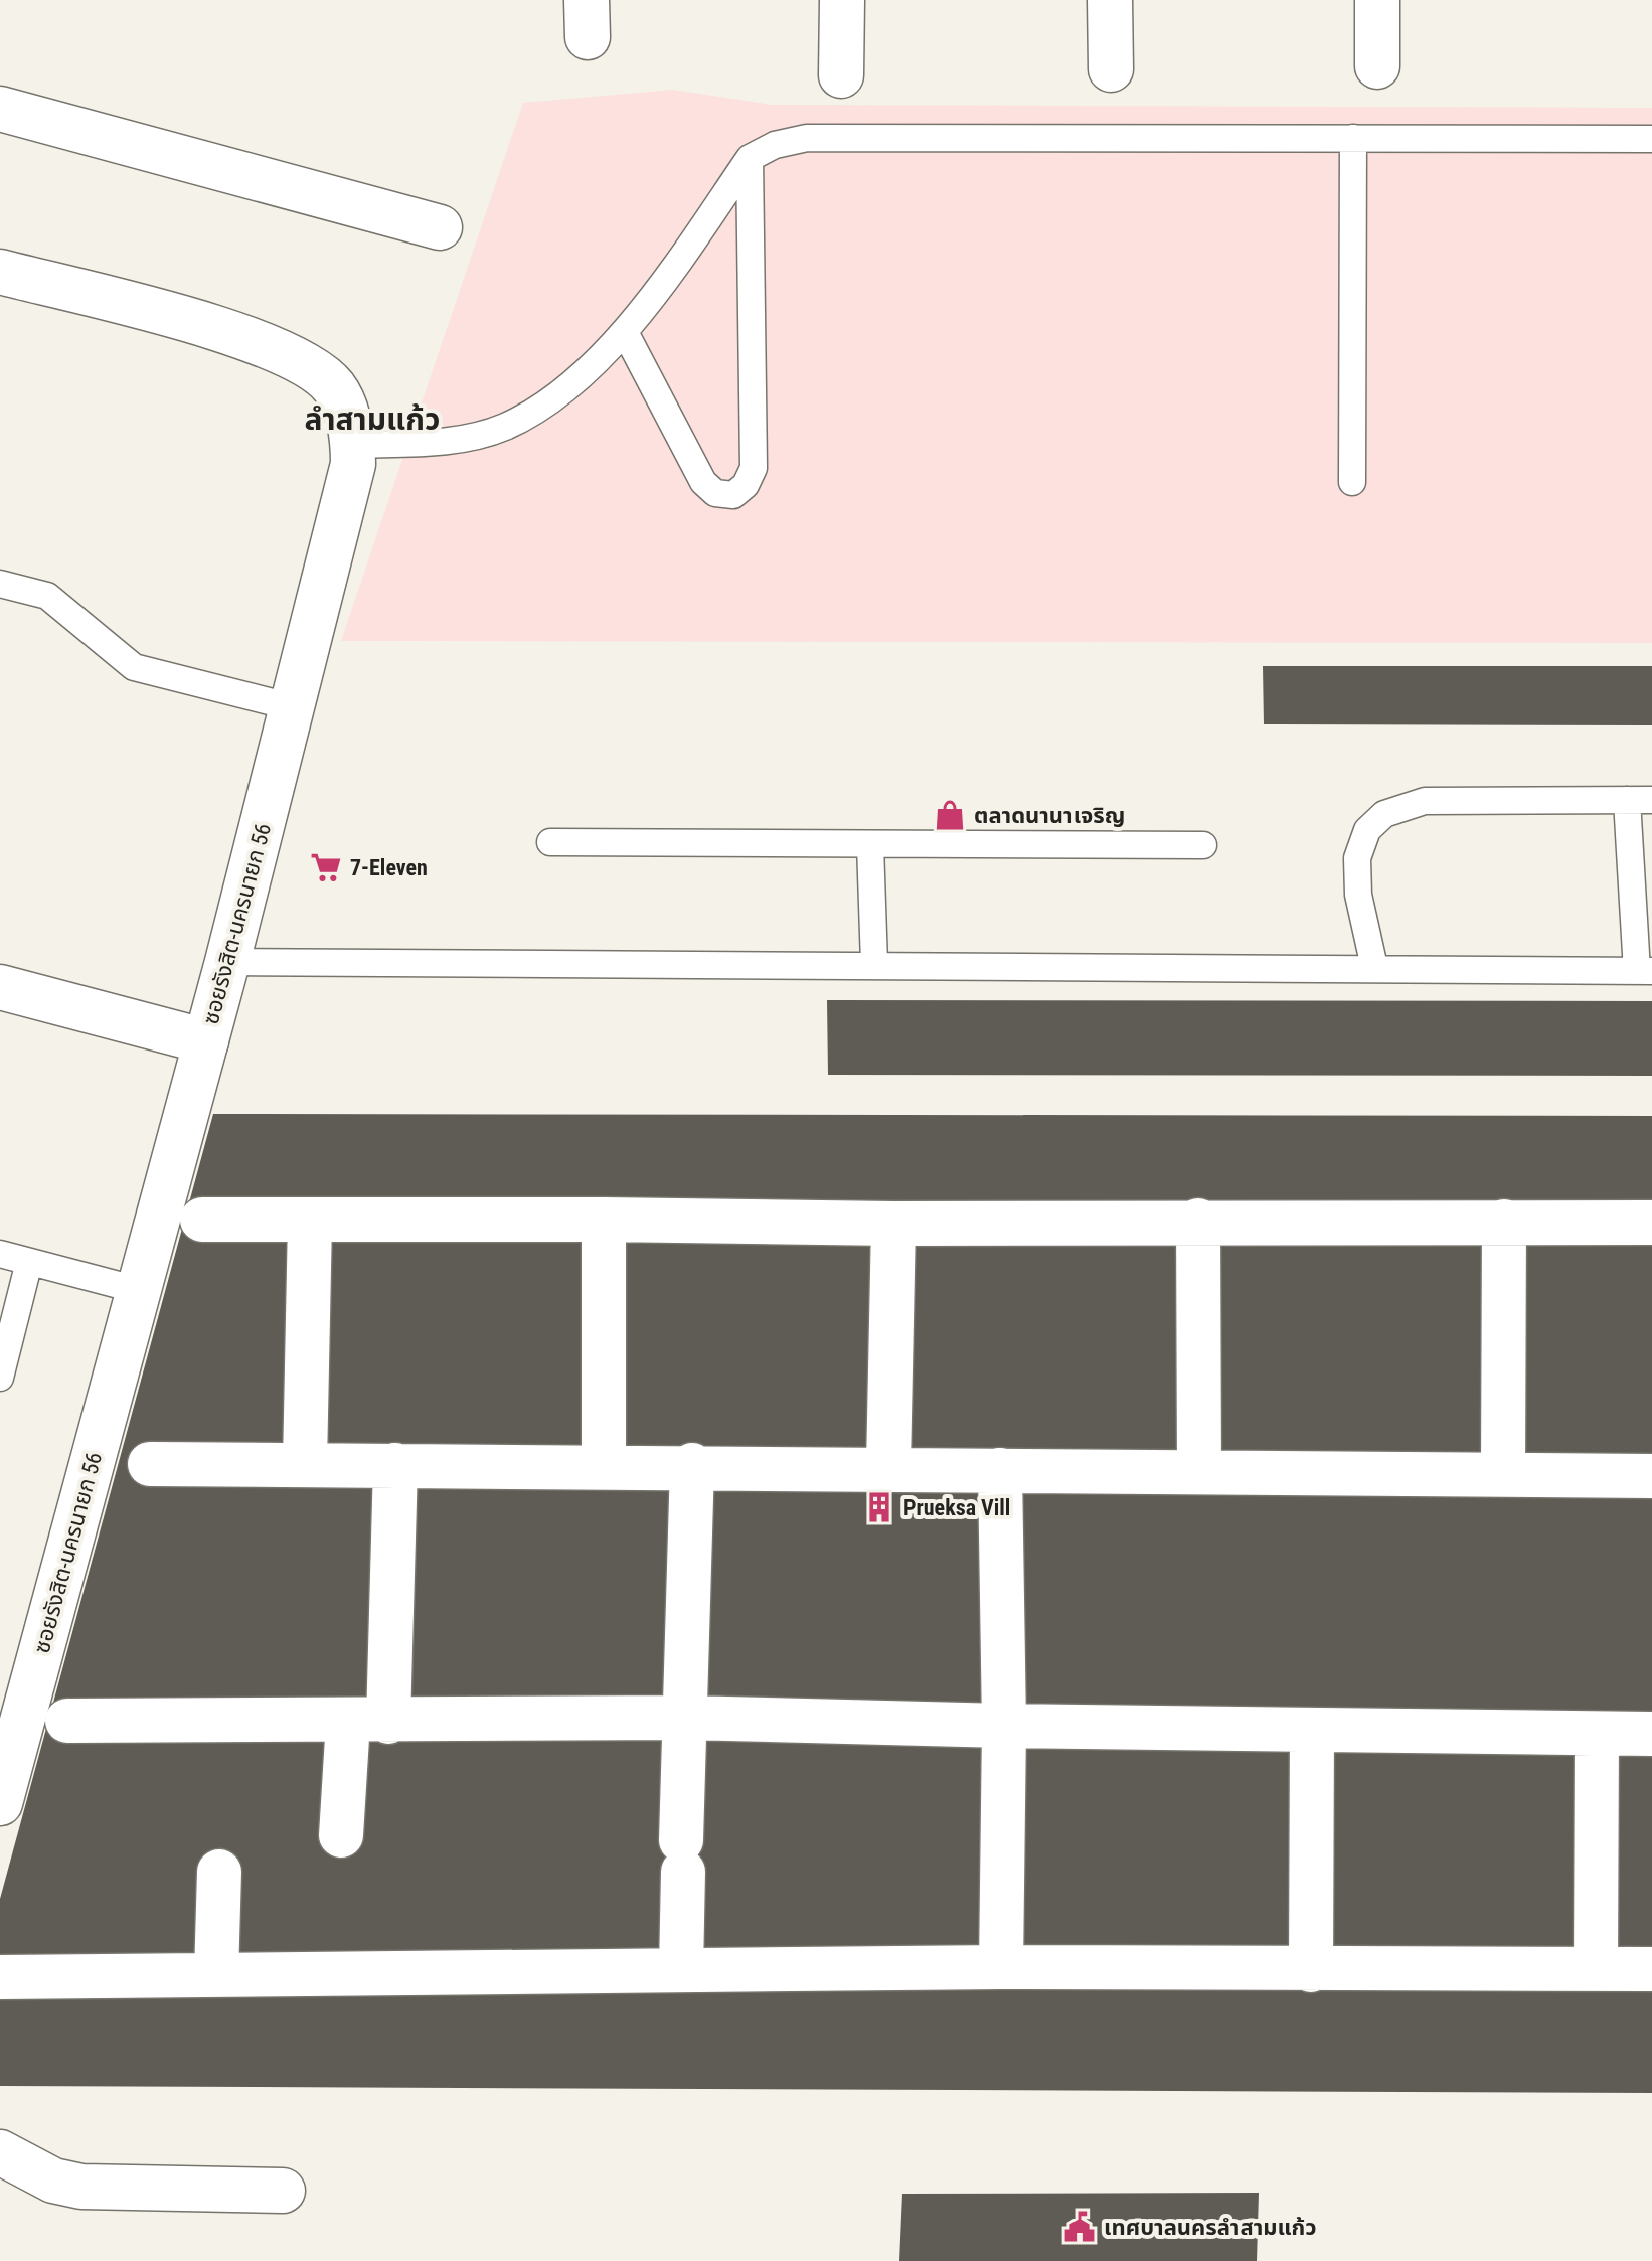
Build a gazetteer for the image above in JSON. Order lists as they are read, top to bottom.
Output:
{
  "streets": {
    "street": ["ซอยรังสิต-นครนายก 56"]
  },
  "districts": ["ลำสามแก้ว"],
  "places": {
    "shop": ["ตลาดนานาเจริญ"],
    "supermarket": ["7-Eleven"],
    "building": ["Prueksa Vill"],
    "public building": ["เทศบาลนครลำสามแก้ว"]
  }
}
